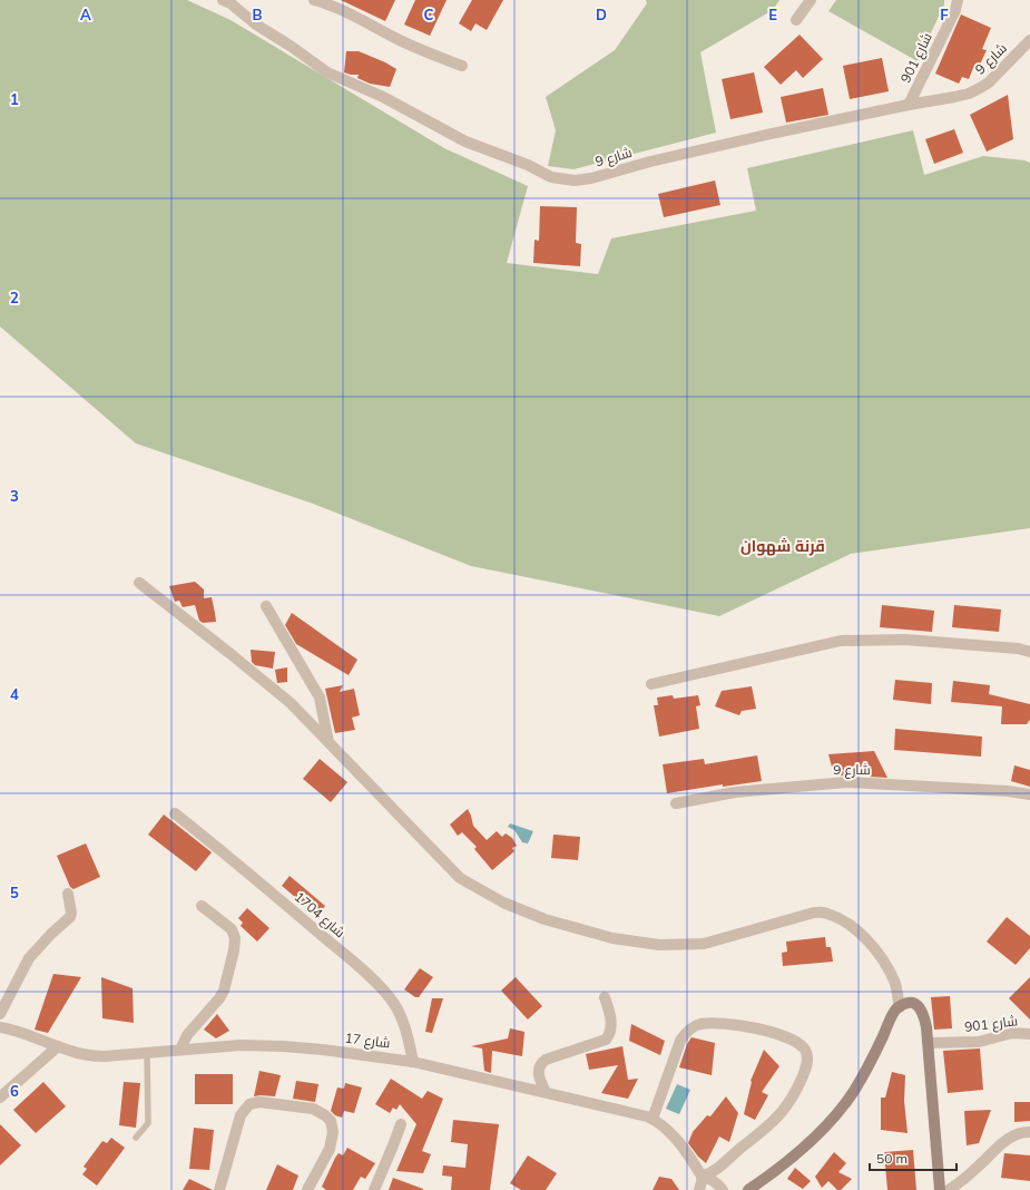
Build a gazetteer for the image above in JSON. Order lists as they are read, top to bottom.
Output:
{
  "streets": {
    "street": [
      "شارع 901",
      "شارع 9",
      "شارع 1704",
      "شارع 17"
    ]
  },
  "crossings": [
    ["شارع 901", "شارع 9"],
    ["شارع 1704", "شارع 17"]
  ],
  "districts": ["قرنة شهوان"],
  "scale_bar": "50 m",
  "grid": {
    "columns": [
      "A",
      "B",
      "C",
      "D",
      "E",
      "F"
    ],
    "rows": [
      "1",
      "2",
      "3",
      "4",
      "5",
      "6"
    ]
  }
}
